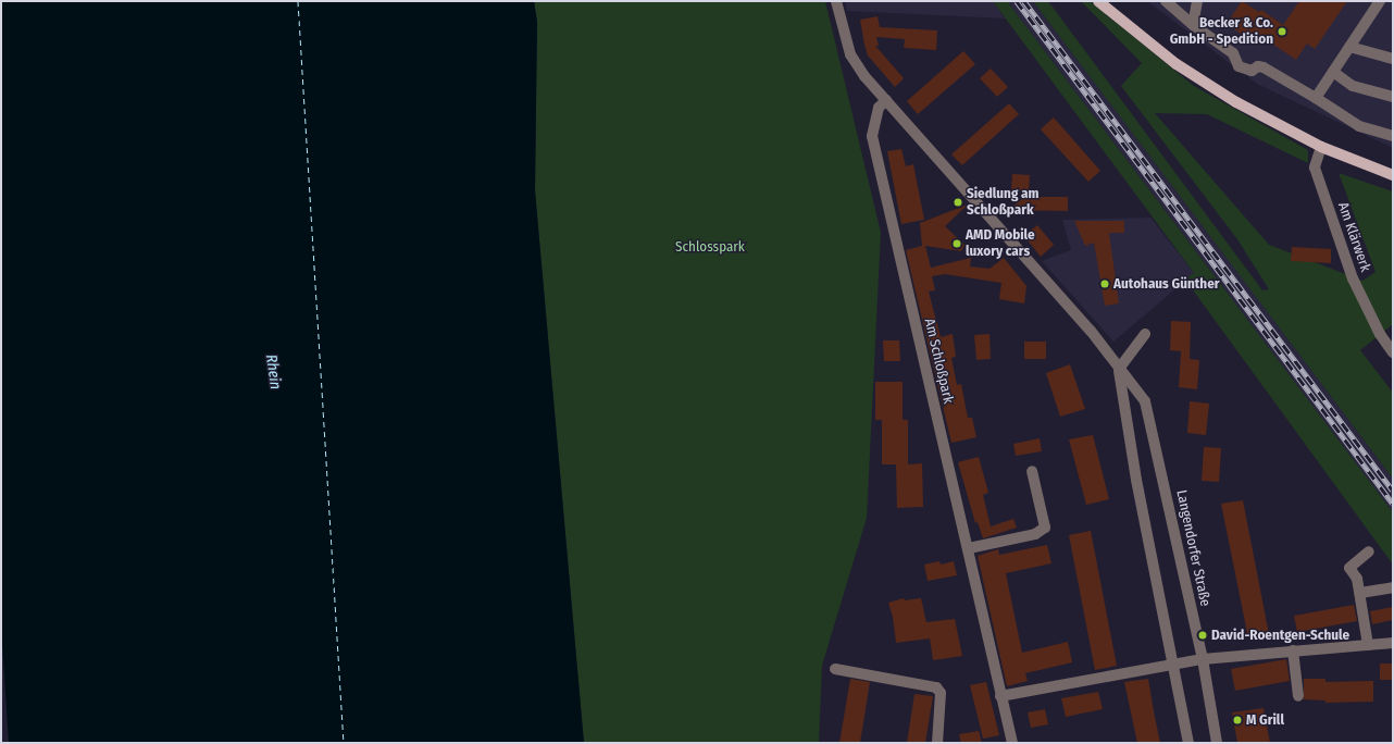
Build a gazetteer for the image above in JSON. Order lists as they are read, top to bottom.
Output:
{
  "streets": {
    "street": ["Am Klärwerk", "Am Schloßpark", "Langendorfer Straße"]
  },
  "crossings": [
    ["Am Schloßpark", "Langendorfer Straße"]
  ],
  "water": ["Rhein"],
  "parks": ["Schlosspark"],
  "places": [
    "Becker & Co. GmbH - Spedition",
    "Siedlung am Schloßpark",
    "AMD Mobile luxory cars",
    "Autohaus Günther",
    "David-Roentgen-Schule",
    "M Grill"
  ]
}
